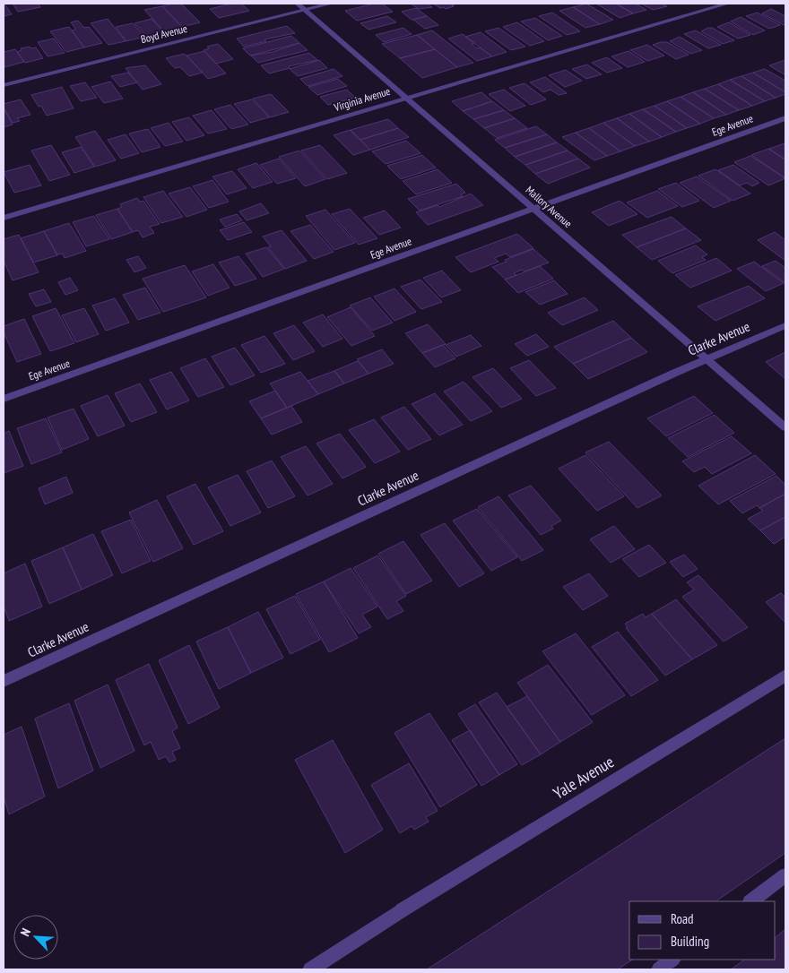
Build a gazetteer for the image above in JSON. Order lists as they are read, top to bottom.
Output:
{
  "streets": {
    "street": [
      "Boyd Avenue",
      "Virginia Avenue",
      "Ege Avenue",
      "Mallory Avenue",
      "Clarke Avenue",
      "Yale Avenue"
    ]
  },
  "crossings": [
    ["Boyd Avenue", "Mallory Avenue"],
    ["Virginia Avenue", "Mallory Avenue"],
    ["Ege Avenue", "Mallory Avenue"],
    ["Mallory Avenue", "Clarke Avenue"]
  ],
  "legend": ["Road", "Building"],
  "north": "top left"
}
